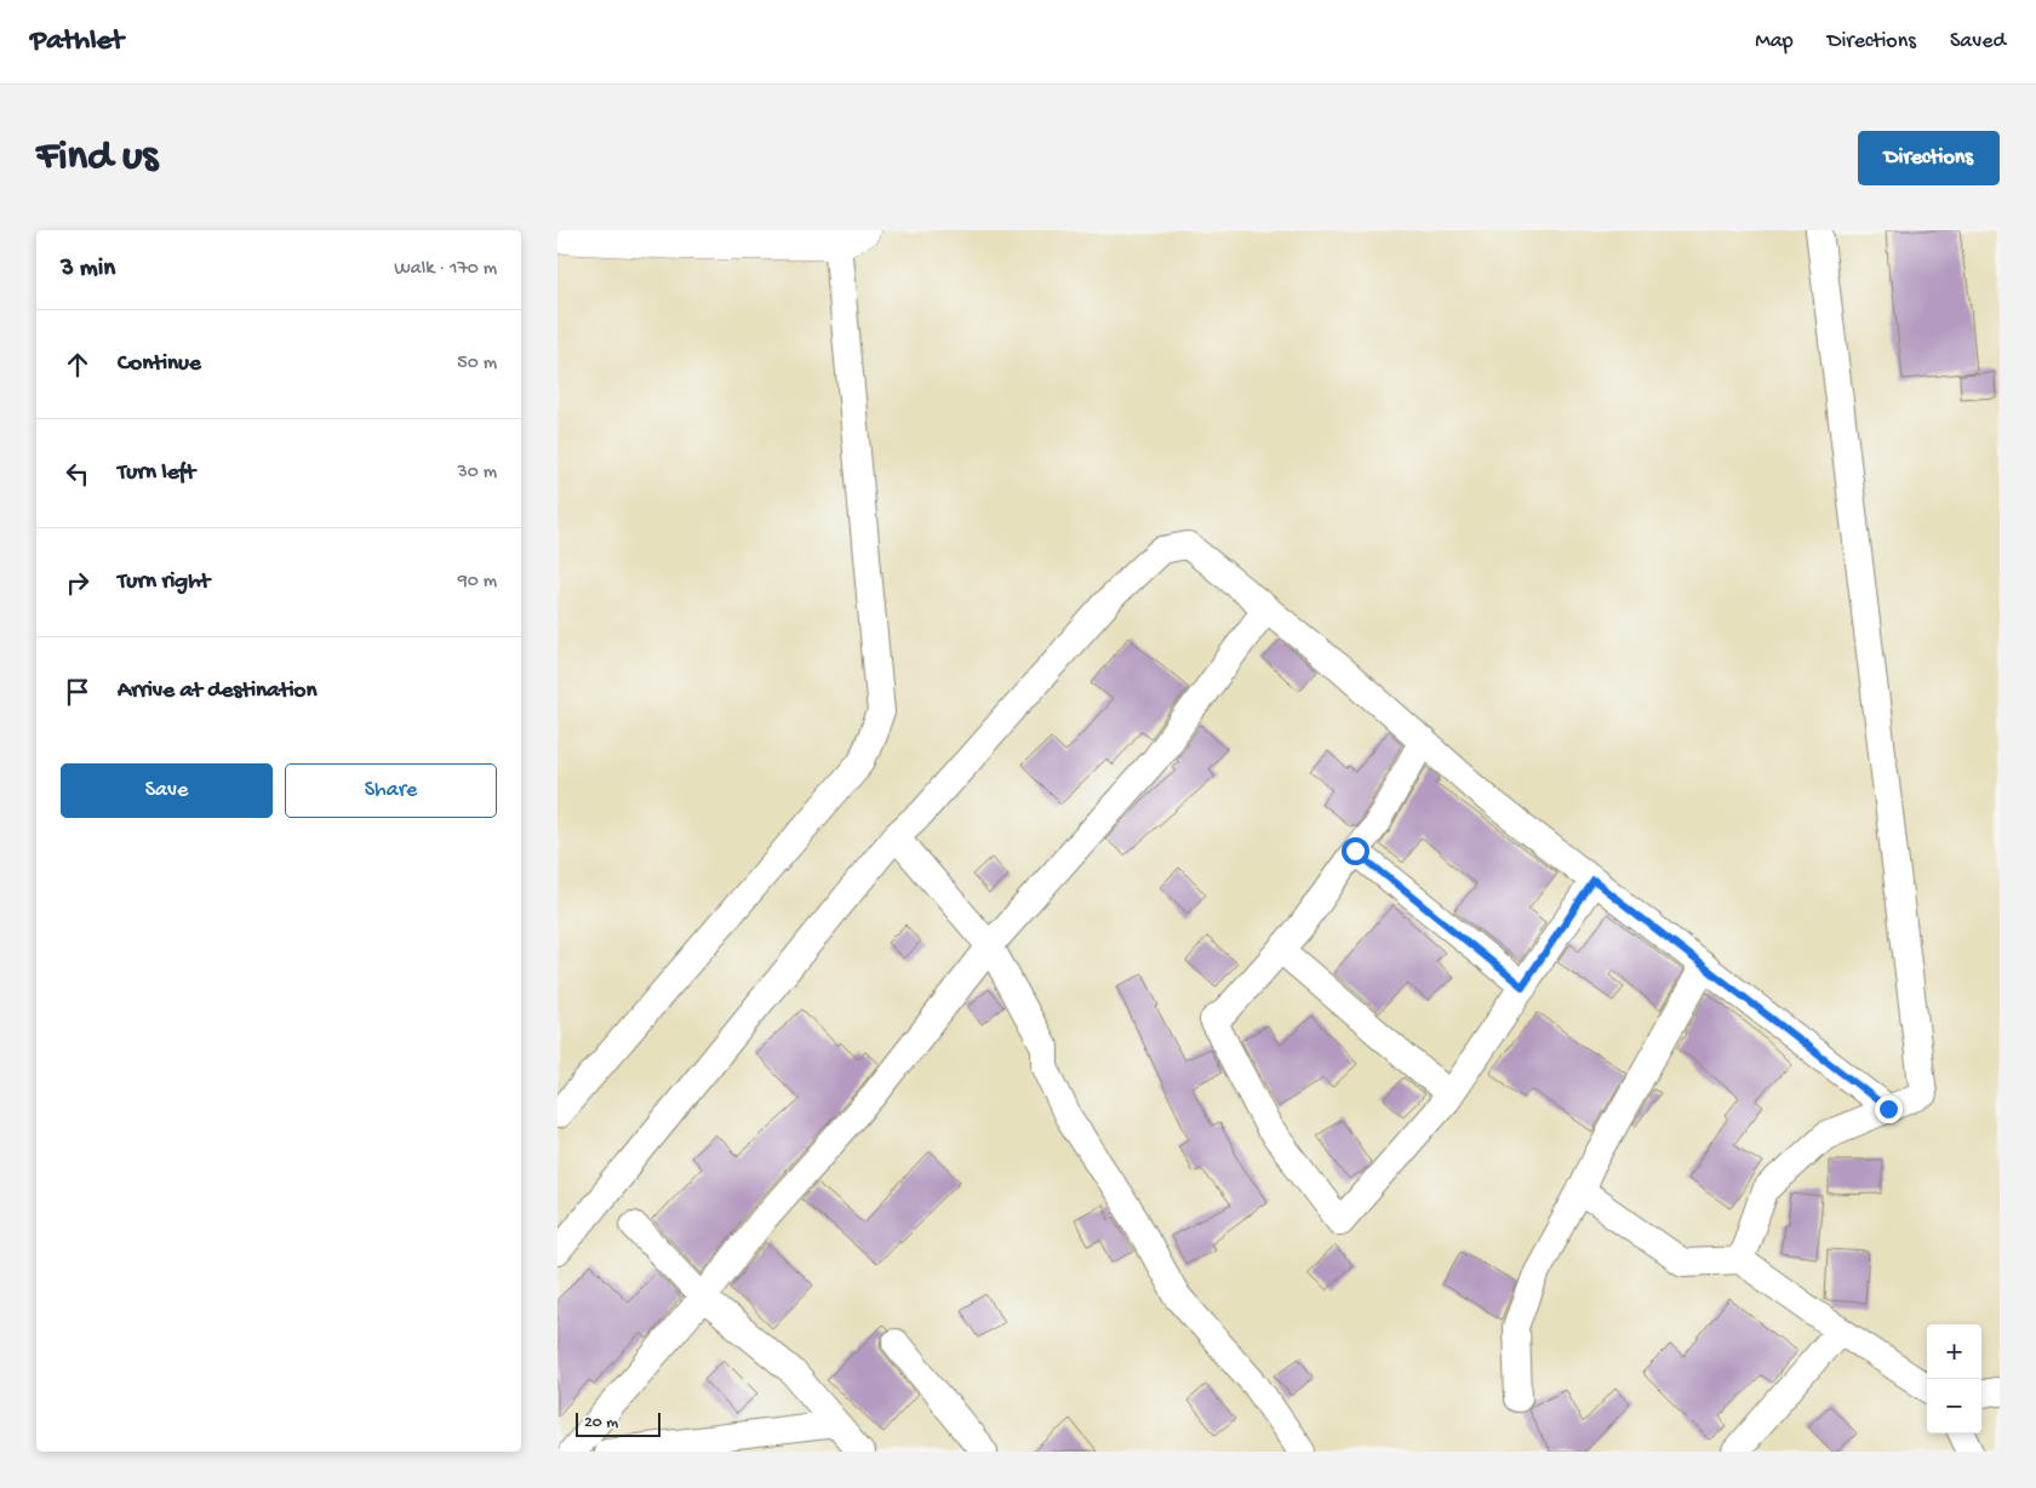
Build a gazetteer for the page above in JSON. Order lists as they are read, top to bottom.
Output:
{
  "scale_bar": "20 m",
  "page": {
    "header": "Pathlet",
    "nav": ["Map", "Directions", "Saved"],
    "buttons": [
      "Directions",
      ["Save", "Share"]
    ],
    "title": "Find us",
    "heading": ["3 min", "Walk · 170 m"],
    "list": [
      ["Continue", "50 m"],
      ["Turn left", "30 m"],
      ["Turn right", "90 m"],
      "Arrive at destination"
    ],
    "map_buttons": ["+", "−"],
    "scale": "20 m"
  }
}
